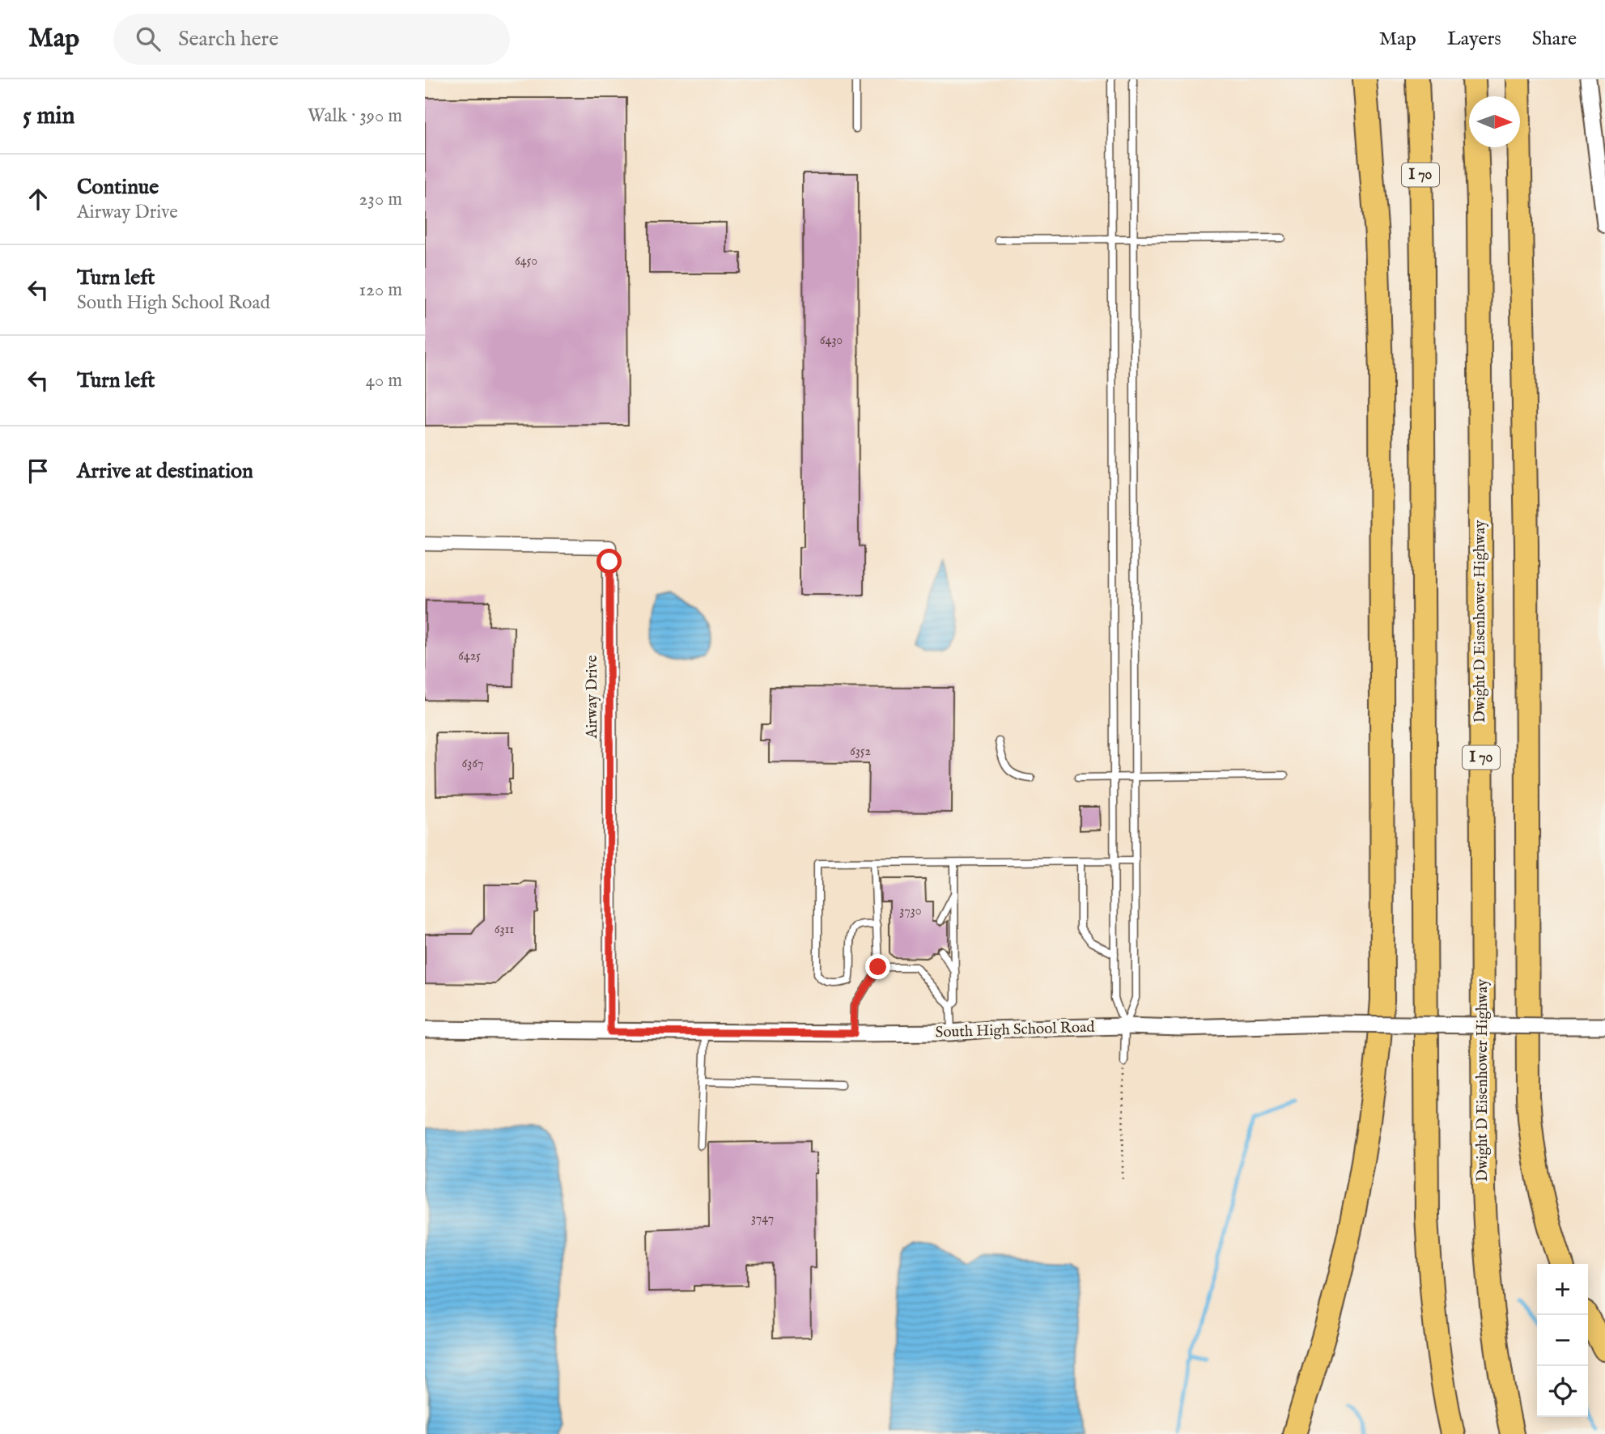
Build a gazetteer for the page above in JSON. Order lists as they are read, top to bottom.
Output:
{
  "streets": {
    "highway": ["I 70", "Dwight D Eisenhower Highway"],
    "street": ["Airway Drive", "South High School Road"]
  },
  "crossings": [
    ["Airway Drive", "South High School Road"]
  ],
  "house_numbers": [
    "6450",
    "6430",
    "6425",
    "6352",
    "6367",
    "3730",
    "6311",
    "3747"
  ],
  "north": "right",
  "page": {
    "header": "Map",
    "search": "Search here",
    "nav": ["Map", "Layers", "Share"],
    "heading": ["5 min", "Walk · 390 m"],
    "list": [
      ["Continue", "Airway Drive", "230 m"],
      ["Turn left", "South High School Road", "120 m"],
      ["Turn left", "40 m"],
      "Arrive at destination"
    ],
    "map_buttons": ["+", "−"]
  }
}
